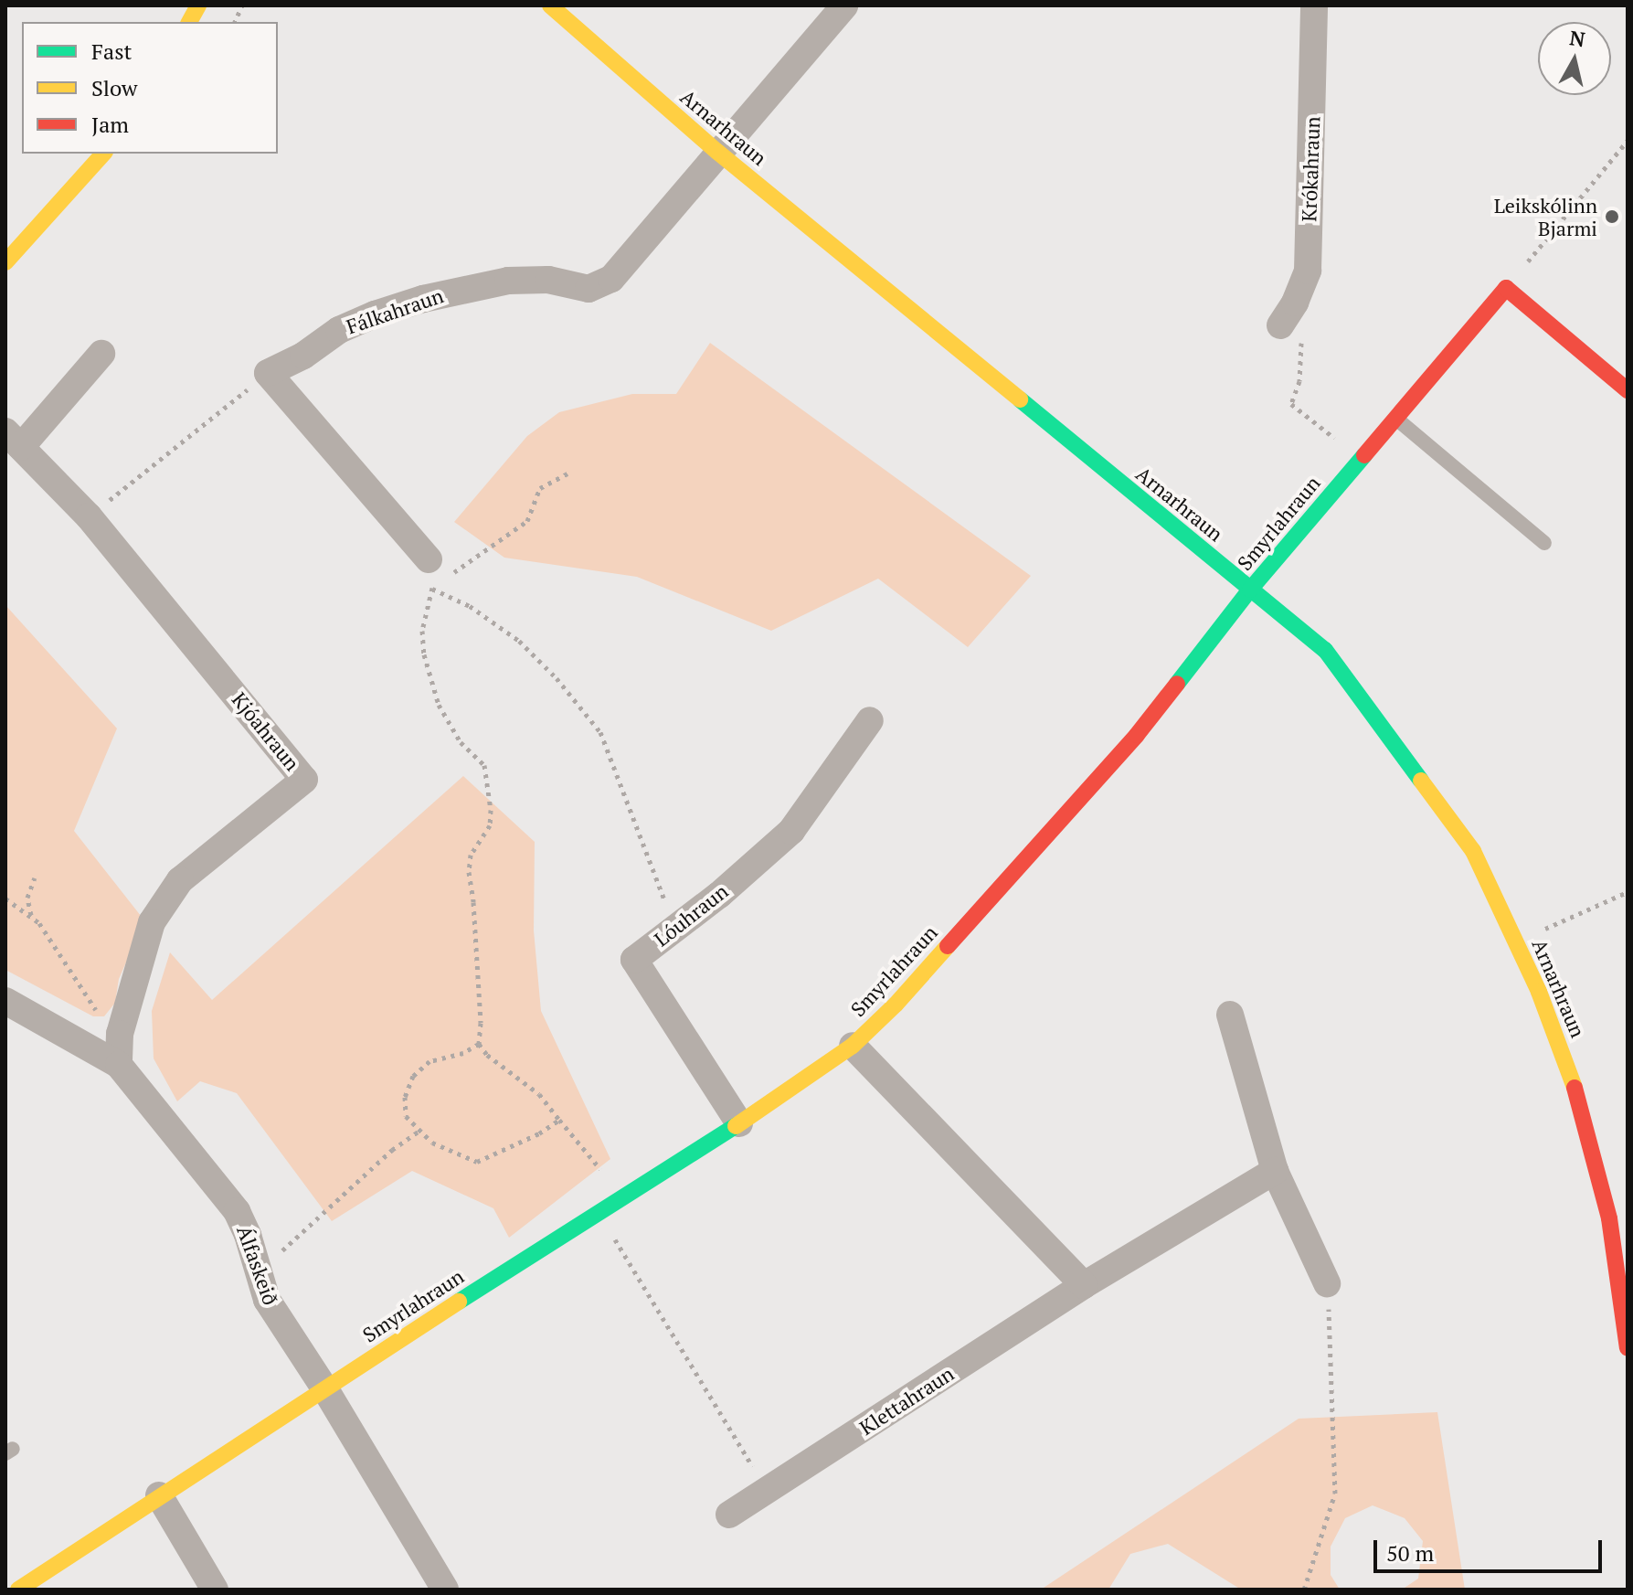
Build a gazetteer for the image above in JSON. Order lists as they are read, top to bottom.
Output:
{
  "streets": {
    "street": [
      "Arnarhraun",
      "Krókahraun",
      "Fálkahraun",
      "Smyrlahraun",
      "Kjóahraun",
      "Lóuhraun",
      "Álfaskeið",
      "Klettahraun"
    ]
  },
  "crossings": [
    ["Arnarhraun", "Fálkahraun"],
    ["Arnarhraun", "Smyrlahraun"],
    ["Smyrlahraun", "Lóuhraun"],
    ["Smyrlahraun", "Álfaskeið"],
    ["Kjóahraun", "Álfaskeið"]
  ],
  "places": ["Leikskólinn Bjarmi"],
  "legend": ["Fast", "Slow", "Jam"],
  "scale_bar": "50 m",
  "north": "top"
}
